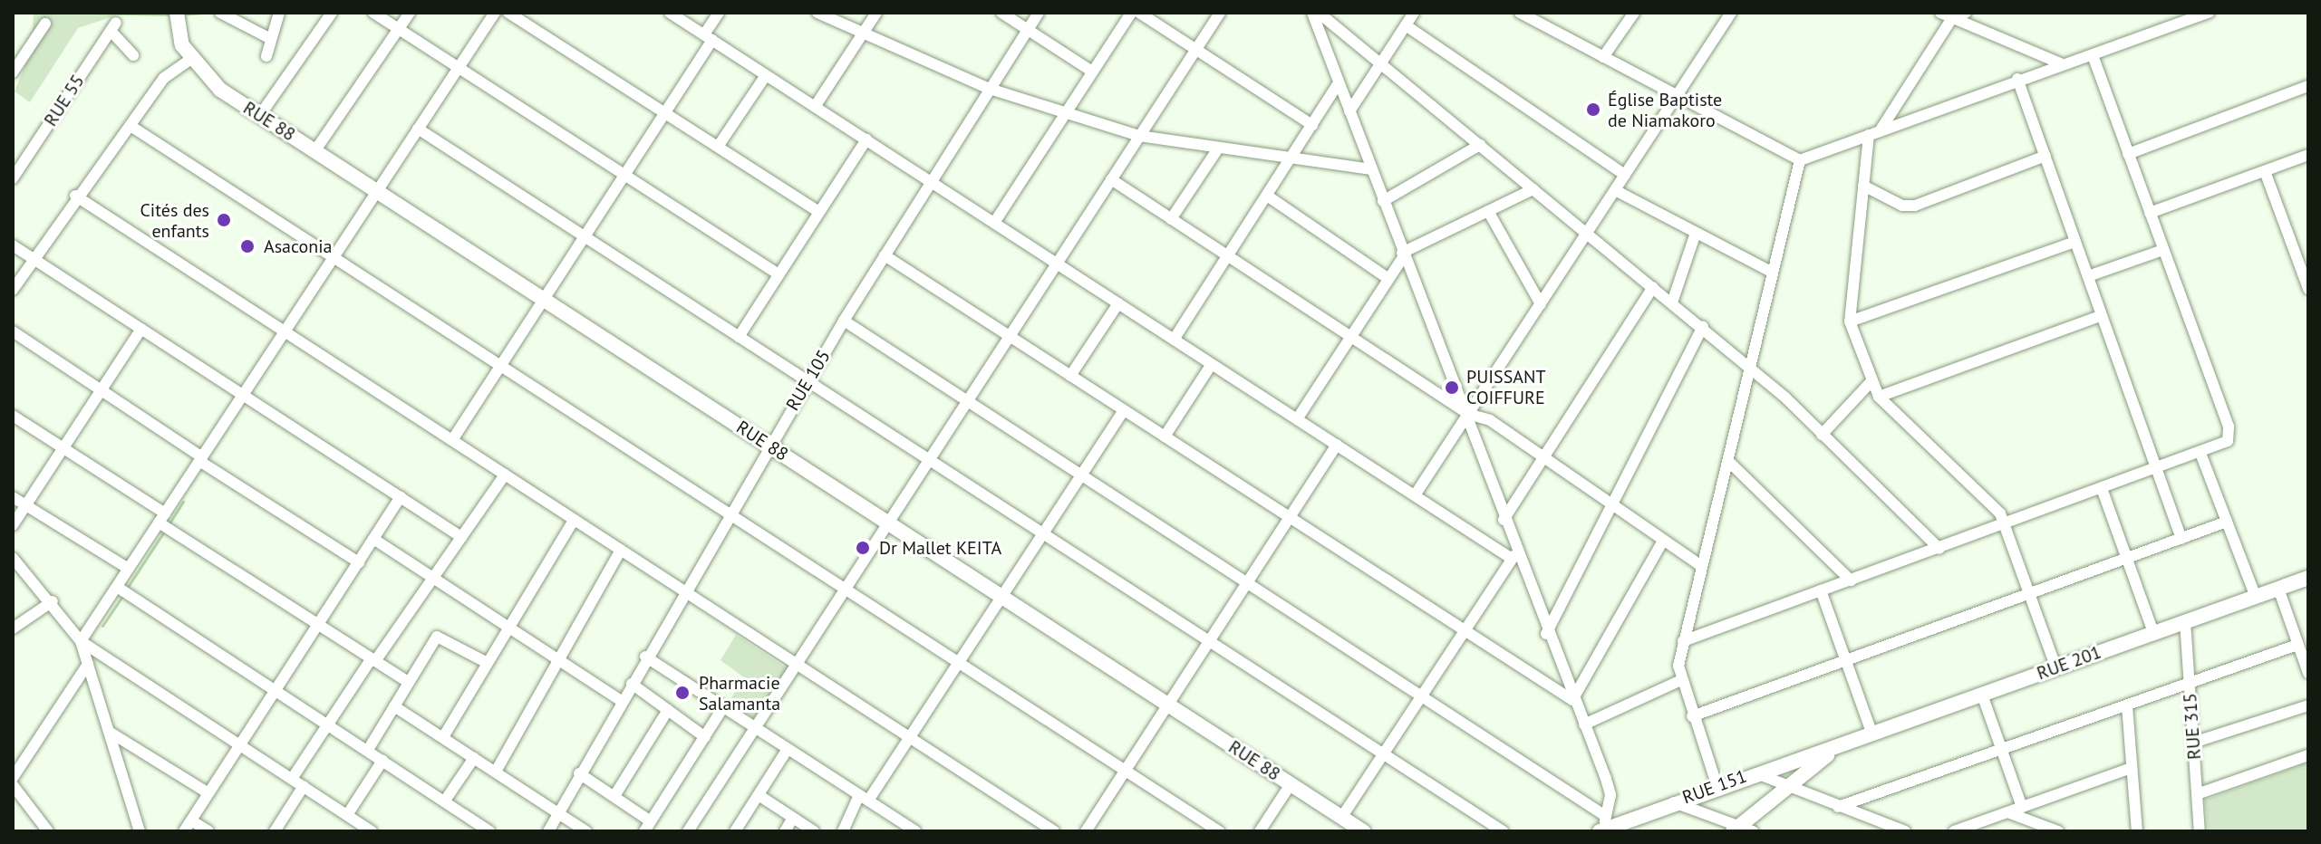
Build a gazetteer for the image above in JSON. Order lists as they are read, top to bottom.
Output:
{
  "streets": {
    "main road": ["RUE 88", "RUE 201", "RUE 151"],
    "street": ["RUE 55", "RUE 105", "RUE 315"]
  },
  "crossings": [
    ["RUE 88", "RUE 105"],
    ["RUE 201", "RUE 315"],
    ["RUE 201", "RUE 151"]
  ],
  "places": [
    "Église Baptiste de Niamakoro",
    "Cités des enfants",
    "Asaconia",
    "PUISSANT COIFFURE",
    "Dr Mallet KEITA",
    "Pharmacie Salamanta"
  ]
}
